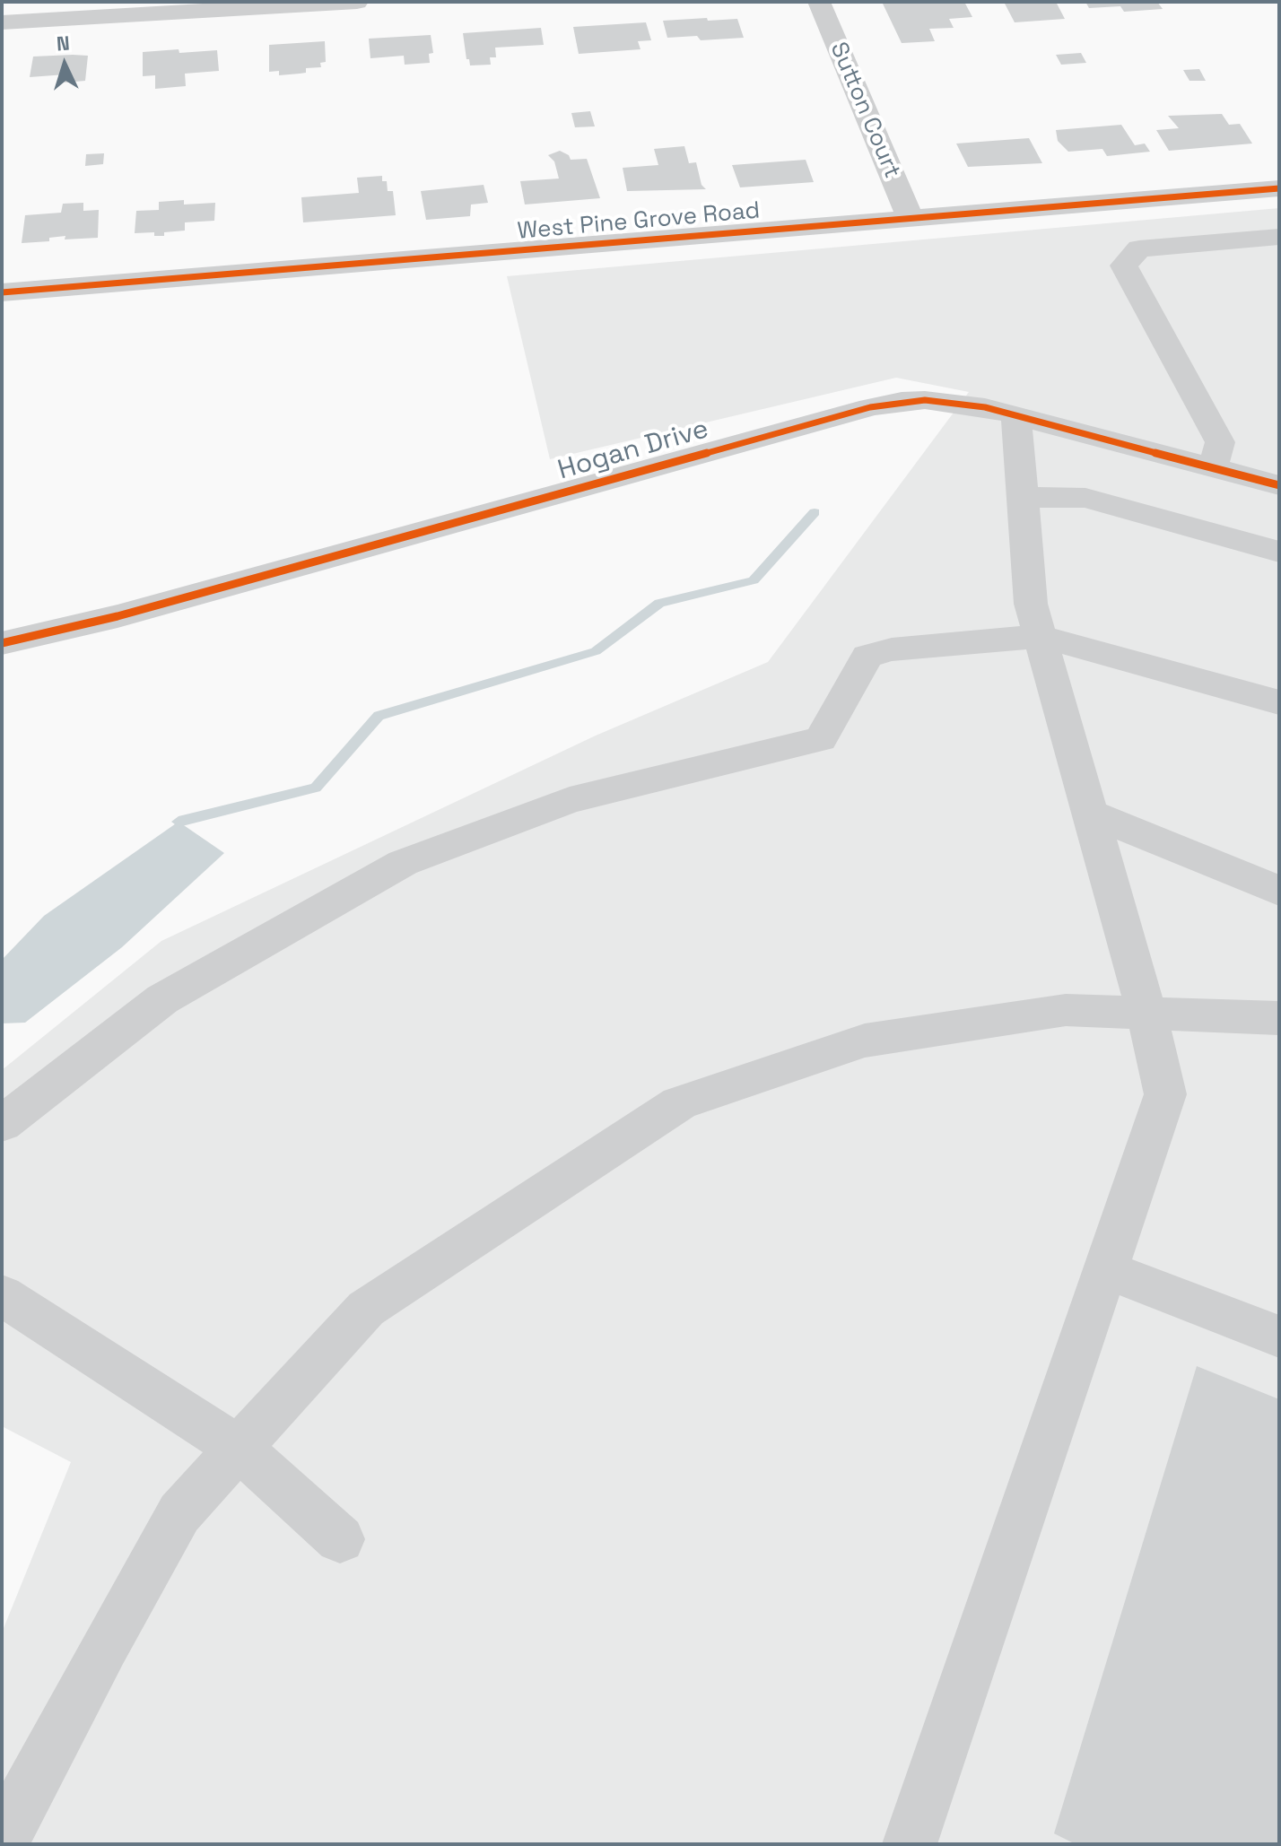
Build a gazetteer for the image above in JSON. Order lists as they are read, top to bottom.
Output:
{
  "streets": {
    "street": ["Sutton Court", "West Pine Grove Road", "Hogan Drive"]
  },
  "crossings": [
    ["Sutton Court", "West Pine Grove Road"]
  ],
  "north": "top"
}
